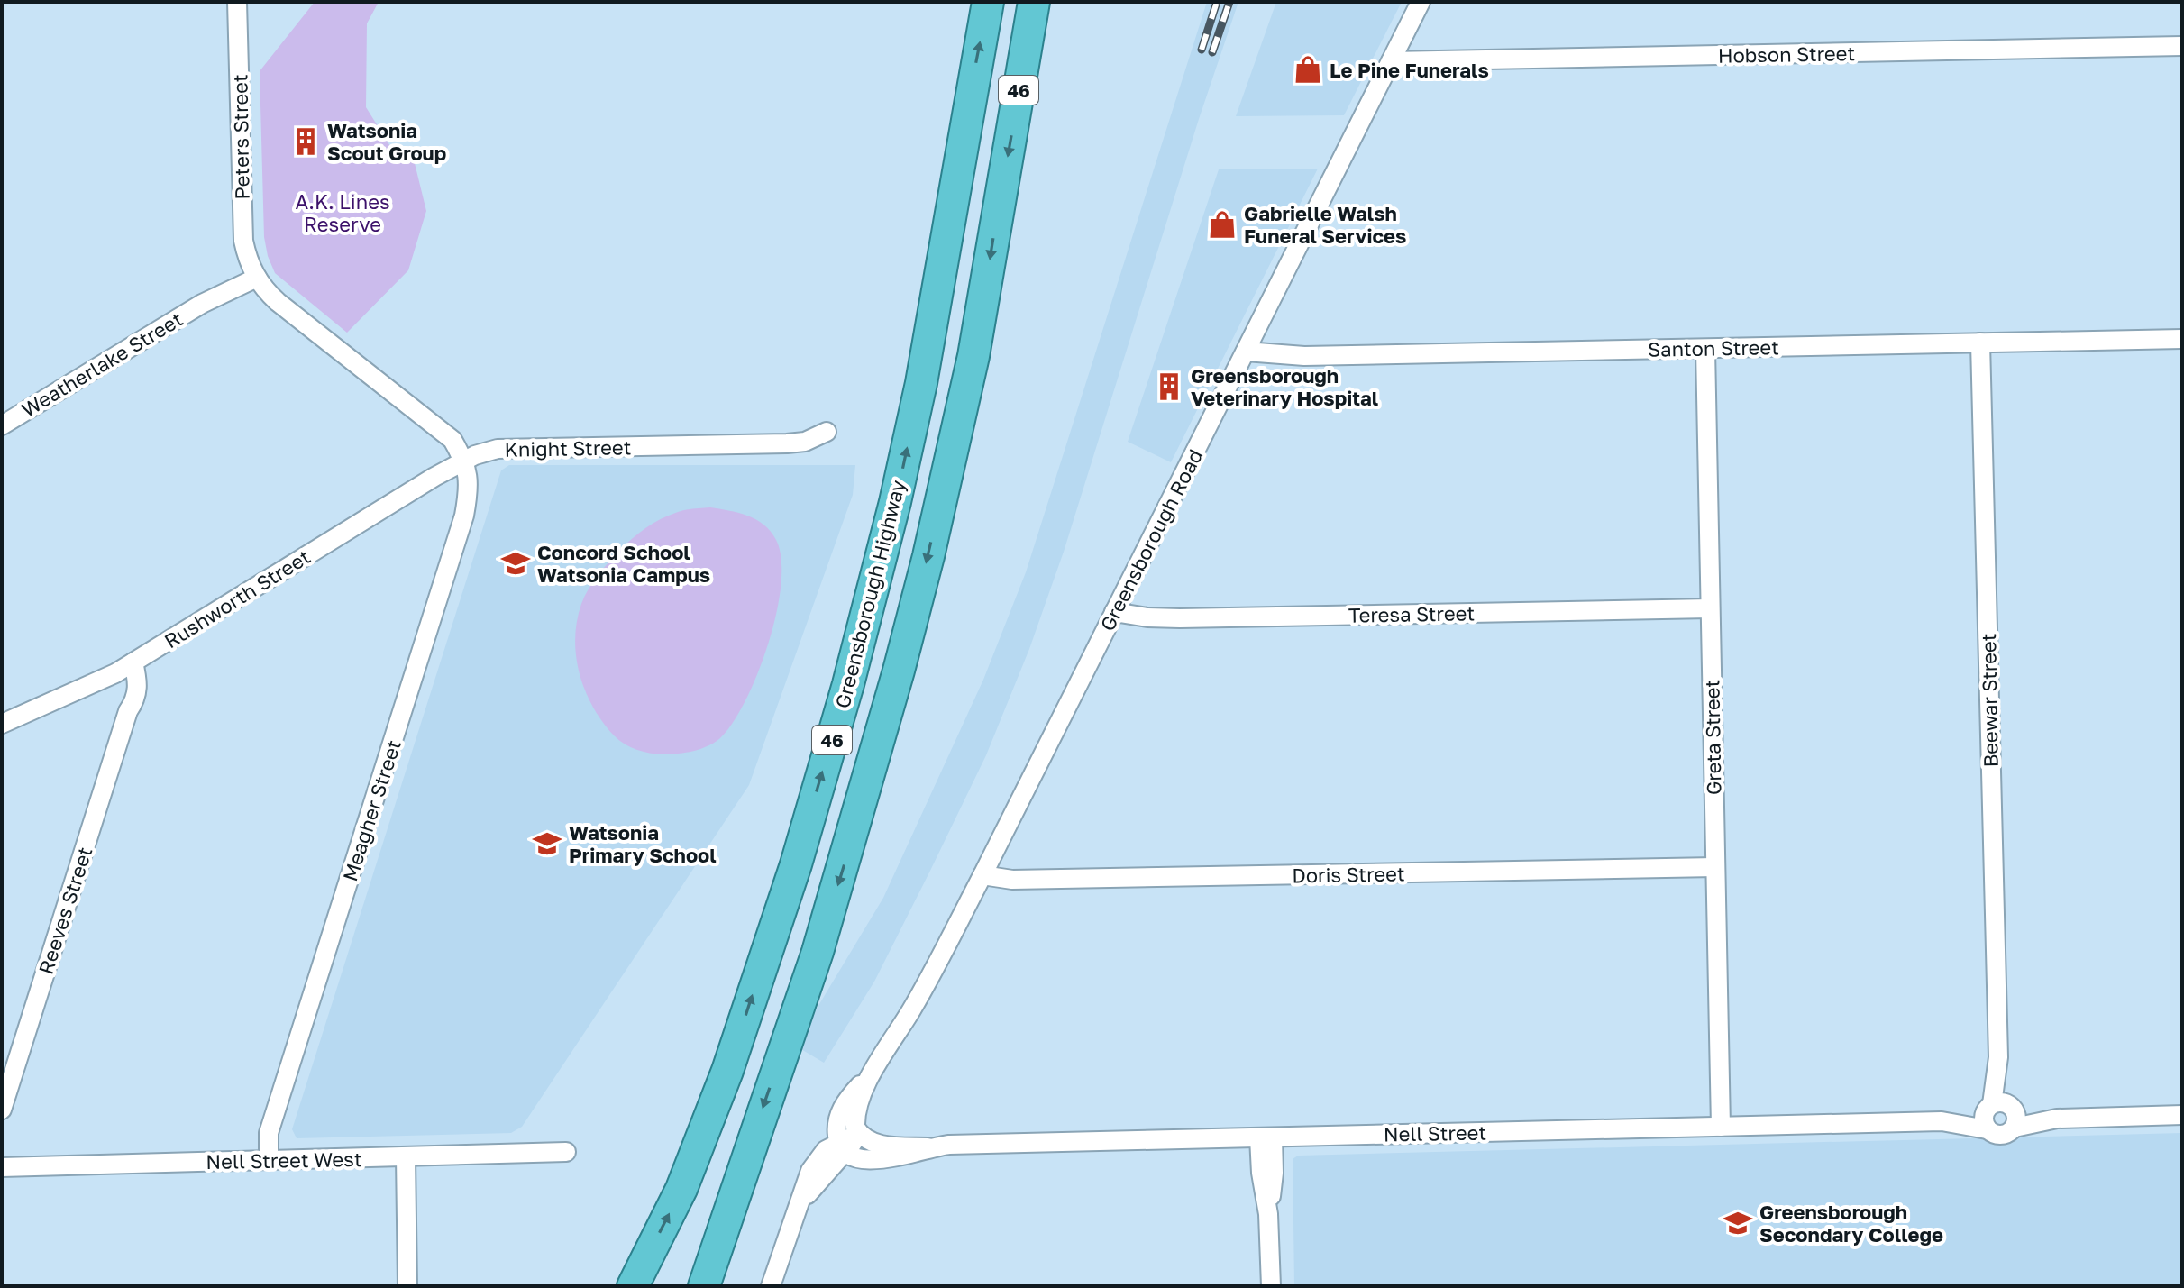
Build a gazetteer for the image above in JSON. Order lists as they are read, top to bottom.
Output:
{
  "streets": {
    "highway": ["46", "Greensborough Highway"],
    "street": [
      "Hobson Street",
      "Peters Street",
      "Santon Street",
      "Weatherlake Street",
      "Knight Street",
      "Greensborough Road",
      "Rushworth Street",
      "Teresa Street",
      "Beewar Street",
      "Greta Street",
      "Meagher Street",
      "Doris Street",
      "Reeves Street",
      "Nell Street",
      "Nell Street West"
    ]
  },
  "crossings": [
    ["Hobson Street", "Greensborough Road"],
    ["Peters Street", "Weatherlake Street"],
    ["Santon Street", "Greensborough Road"],
    ["Santon Street", "Beewar Street"],
    ["Santon Street", "Greta Street"],
    ["Knight Street", "Rushworth Street"],
    ["Knight Street", "Meagher Street"],
    ["Greensborough Road", "Teresa Street"],
    ["Greensborough Road", "Doris Street"],
    ["Greensborough Road", "Nell Street"],
    ["Rushworth Street", "Meagher Street"],
    ["Rushworth Street", "Reeves Street"],
    ["Teresa Street", "Greta Street"],
    ["Beewar Street", "Nell Street"],
    ["Greta Street", "Doris Street"],
    ["Greta Street", "Nell Street"],
    ["Meagher Street", "Nell Street West"]
  ],
  "parks": ["A.K. Lines Reserve"],
  "places": {
    "shop": ["Le Pine Funerals", "Gabrielle Walsh Funeral Services"],
    "building": ["Watsonia Scout Group", "Greensborough Veterinary Hospital"],
    "school or university": ["Concord School Watsonia Campus", "Watsonia Primary School", "Greensborough Secondary College"]
  }
}
